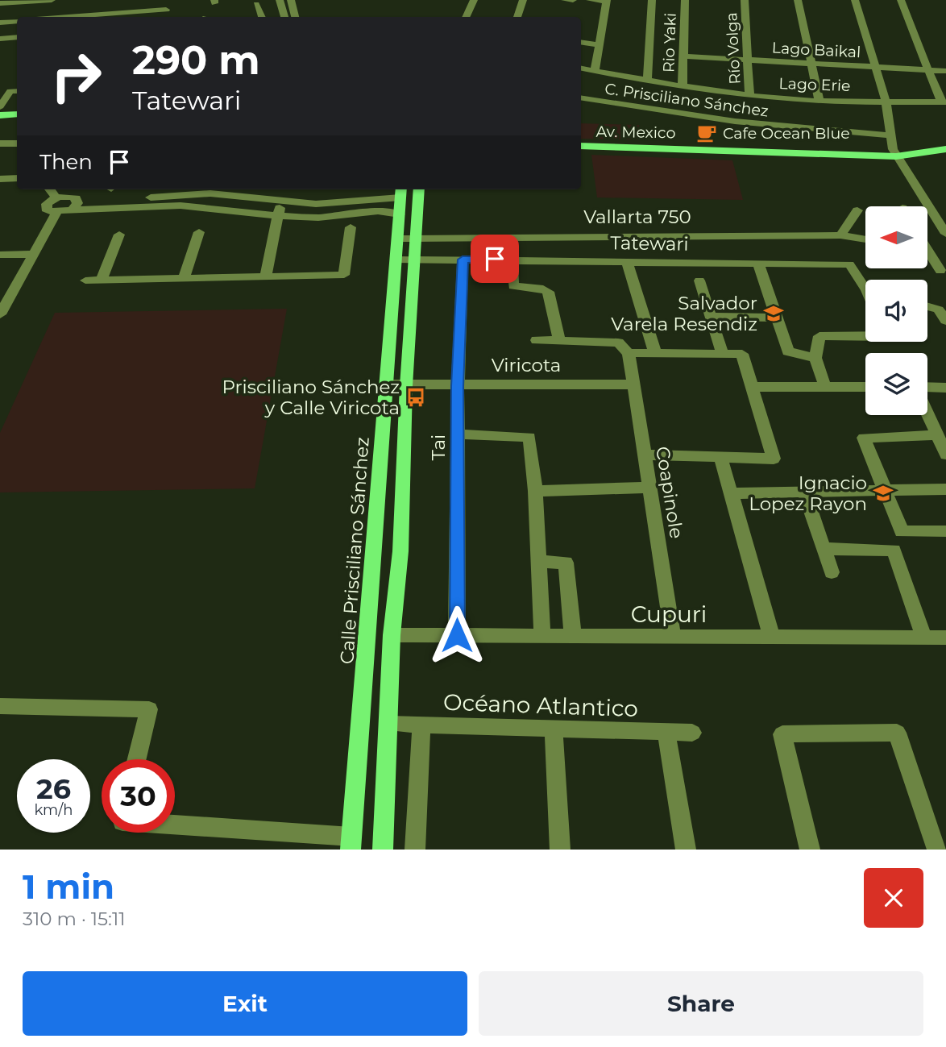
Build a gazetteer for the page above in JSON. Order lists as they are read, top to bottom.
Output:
{
  "streets": {
    "main road": ["Av. Mexico", "Calle Prisciliano Sánchez"],
    "street": [
      "Rio Yaki",
      "Río Volga",
      "Lago Baikal",
      "Lago Erie",
      "C. Prisciliano Sánchez",
      "Vallarta 750",
      "Tatewari",
      "Viricota",
      "Tai",
      "Coapinole",
      "Cupuri",
      "Océano Atlantico"
    ]
  },
  "crossings": [
    ["Rio Yaki", "Lago Baikal"],
    ["Rio Yaki", "Lago Erie"],
    ["Río Volga", "Lago Baikal"],
    ["Río Volga", "Lago Erie"],
    ["Vallarta 750", "Calle Prisciliano Sánchez"],
    ["Tatewari", "Tai"],
    ["Tatewari", "Calle Prisciliano Sánchez"],
    ["Viricota", "Tai"],
    ["Viricota", "Coapinole"],
    ["Viricota", "Calle Prisciliano Sánchez"],
    ["Tai", "Cupuri"],
    ["Coapinole", "Cupuri"]
  ],
  "places": {
    "cafe": ["Cafe Ocean Blue"],
    "school or university": ["Salvador Varela Resendiz", "Ignacio Lopez Rayon"],
    "bus stop": ["Prisciliano Sánchez y Calle Viricota"]
  },
  "north": "left",
  "page": {
    "turn": ["290 m", "Tatewari"],
    "then": "Then",
    "speed": "26 km/h",
    "limit": "30",
    "heading": ["1 min", "310 m · 15:11"],
    "buttons": ["Exit", "Share"]
  }
}
